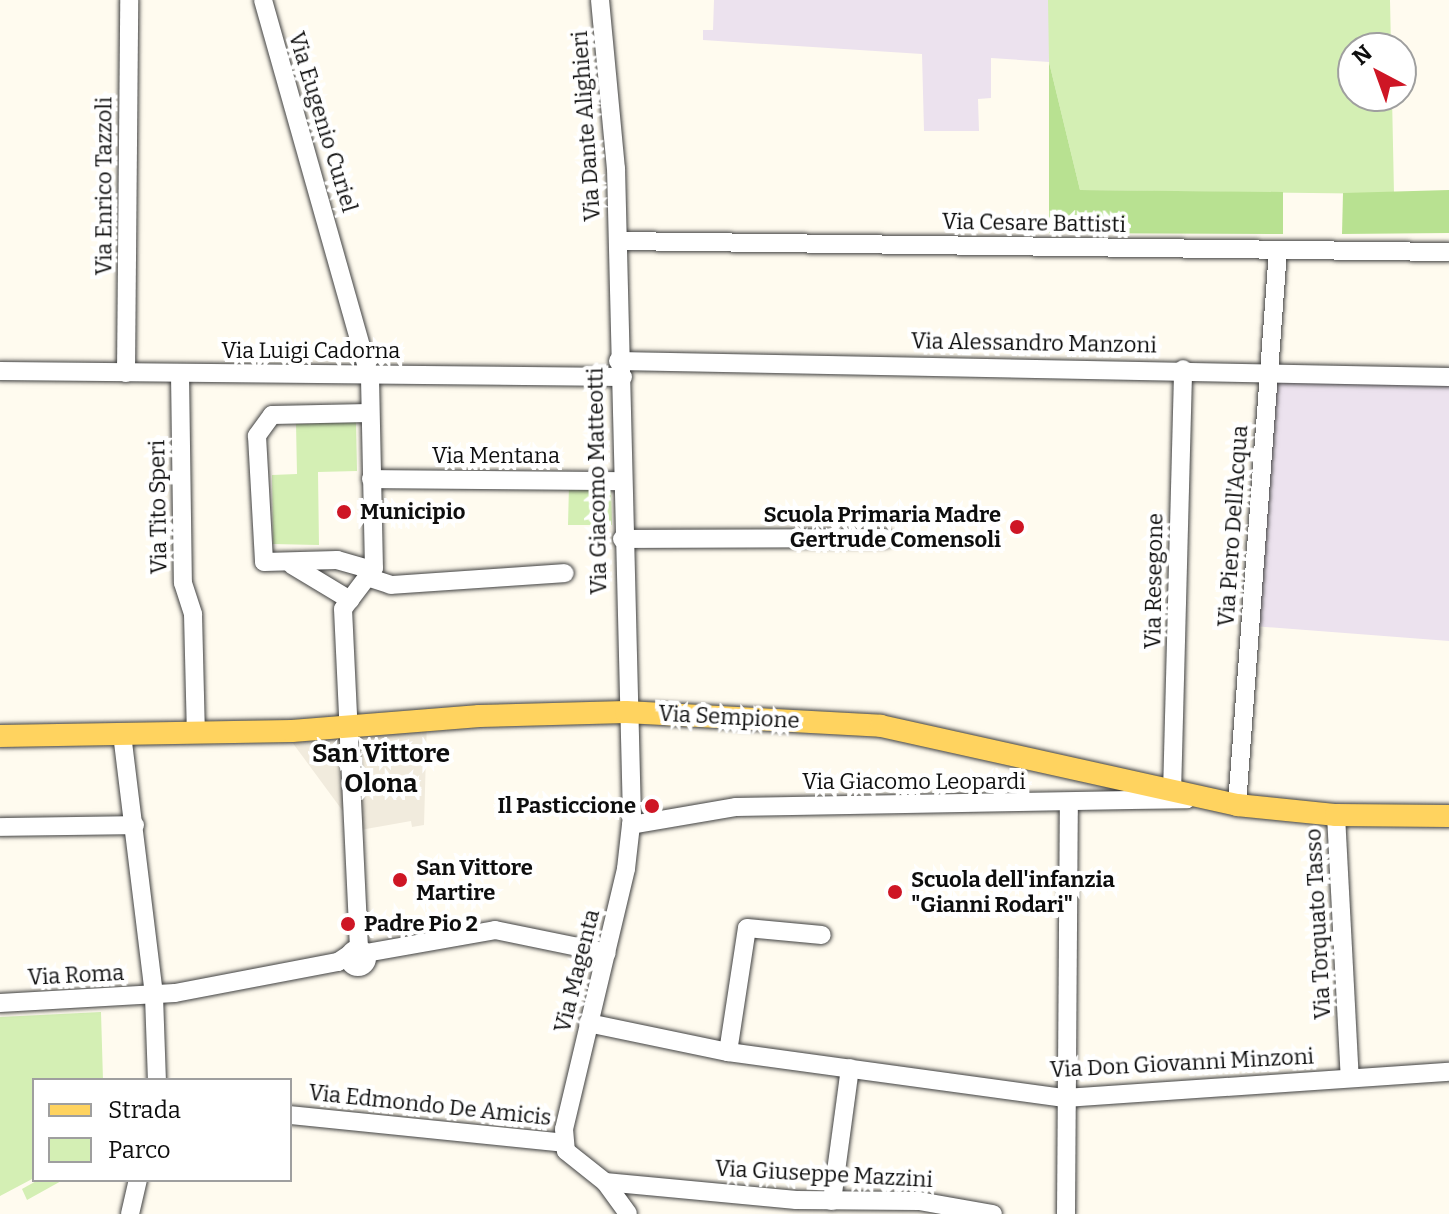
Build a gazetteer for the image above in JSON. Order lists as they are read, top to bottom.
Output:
{
  "streets": {
    "main road": ["Via Sempione"],
    "street": [
      "Via Eugenio Curiel",
      "Via Dante Alighieri",
      "Via Enrico Tazzoli",
      "Via Cesare Battisti",
      "Via Alessandro Manzoni",
      "Via Luigi Cadorna",
      "Via Mentana",
      "Via Giacomo Matteotti",
      "Via Tito Speri",
      "Via Piero Dell'Acqua",
      "Via Resegone",
      "Via Giacomo Leopardi",
      "Via Torquato Tasso",
      "Via Magenta",
      "Via Roma",
      "Via Don Giovanni Minzoni",
      "Via Edmondo De Amicis",
      "Via Giuseppe Mazzini"
    ]
  },
  "crossings": [
    ["Via Eugenio Curiel", "Via Luigi Cadorna"],
    ["Via Eugenio Curiel", "Via Mentana"],
    ["Via Dante Alighieri", "Via Cesare Battisti"],
    ["Via Dante Alighieri", "Via Giacomo Matteotti"],
    ["Via Enrico Tazzoli", "Via Luigi Cadorna"],
    ["Via Cesare Battisti", "Via Giacomo Matteotti"],
    ["Via Cesare Battisti", "Via Piero Dell'Acqua"],
    ["Via Alessandro Manzoni", "Via Luigi Cadorna"],
    ["Via Alessandro Manzoni", "Via Giacomo Matteotti"],
    ["Via Alessandro Manzoni", "Via Piero Dell'Acqua"],
    ["Via Alessandro Manzoni", "Via Resegone"],
    ["Via Luigi Cadorna", "Via Giacomo Matteotti"],
    ["Via Luigi Cadorna", "Via Tito Speri"],
    ["Via Mentana", "Via Giacomo Matteotti"],
    ["Via Giacomo Matteotti", "Via Sempione"],
    ["Via Giacomo Matteotti", "Via Magenta"],
    ["Via Tito Speri", "Via Sempione"],
    ["Via Piero Dell'Acqua", "Via Sempione"],
    ["Via Resegone", "Via Sempione"],
    ["Via Sempione", "Via Giacomo Leopardi"],
    ["Via Sempione", "Via Torquato Tasso"],
    ["Via Sempione", "Via Magenta"],
    ["Via Giacomo Leopardi", "Via Magenta"],
    ["Via Torquato Tasso", "Via Don Giovanni Minzoni"],
    ["Via Magenta", "Via Roma"],
    ["Via Magenta", "Via Don Giovanni Minzoni"],
    ["Via Magenta", "Via Edmondo De Amicis"]
  ],
  "districts": ["San Vittore Olona"],
  "places": [
    "Municipio",
    "Scuola Primaria Madre Gertrude Comensoli",
    "Il Pasticcione",
    "San Vittore Martire",
    "Scuola dell'infanzia \"Gianni Rodari\"",
    "Padre Pio 2"
  ],
  "legend": ["Strada", "Parco"],
  "north": "top left"
}
